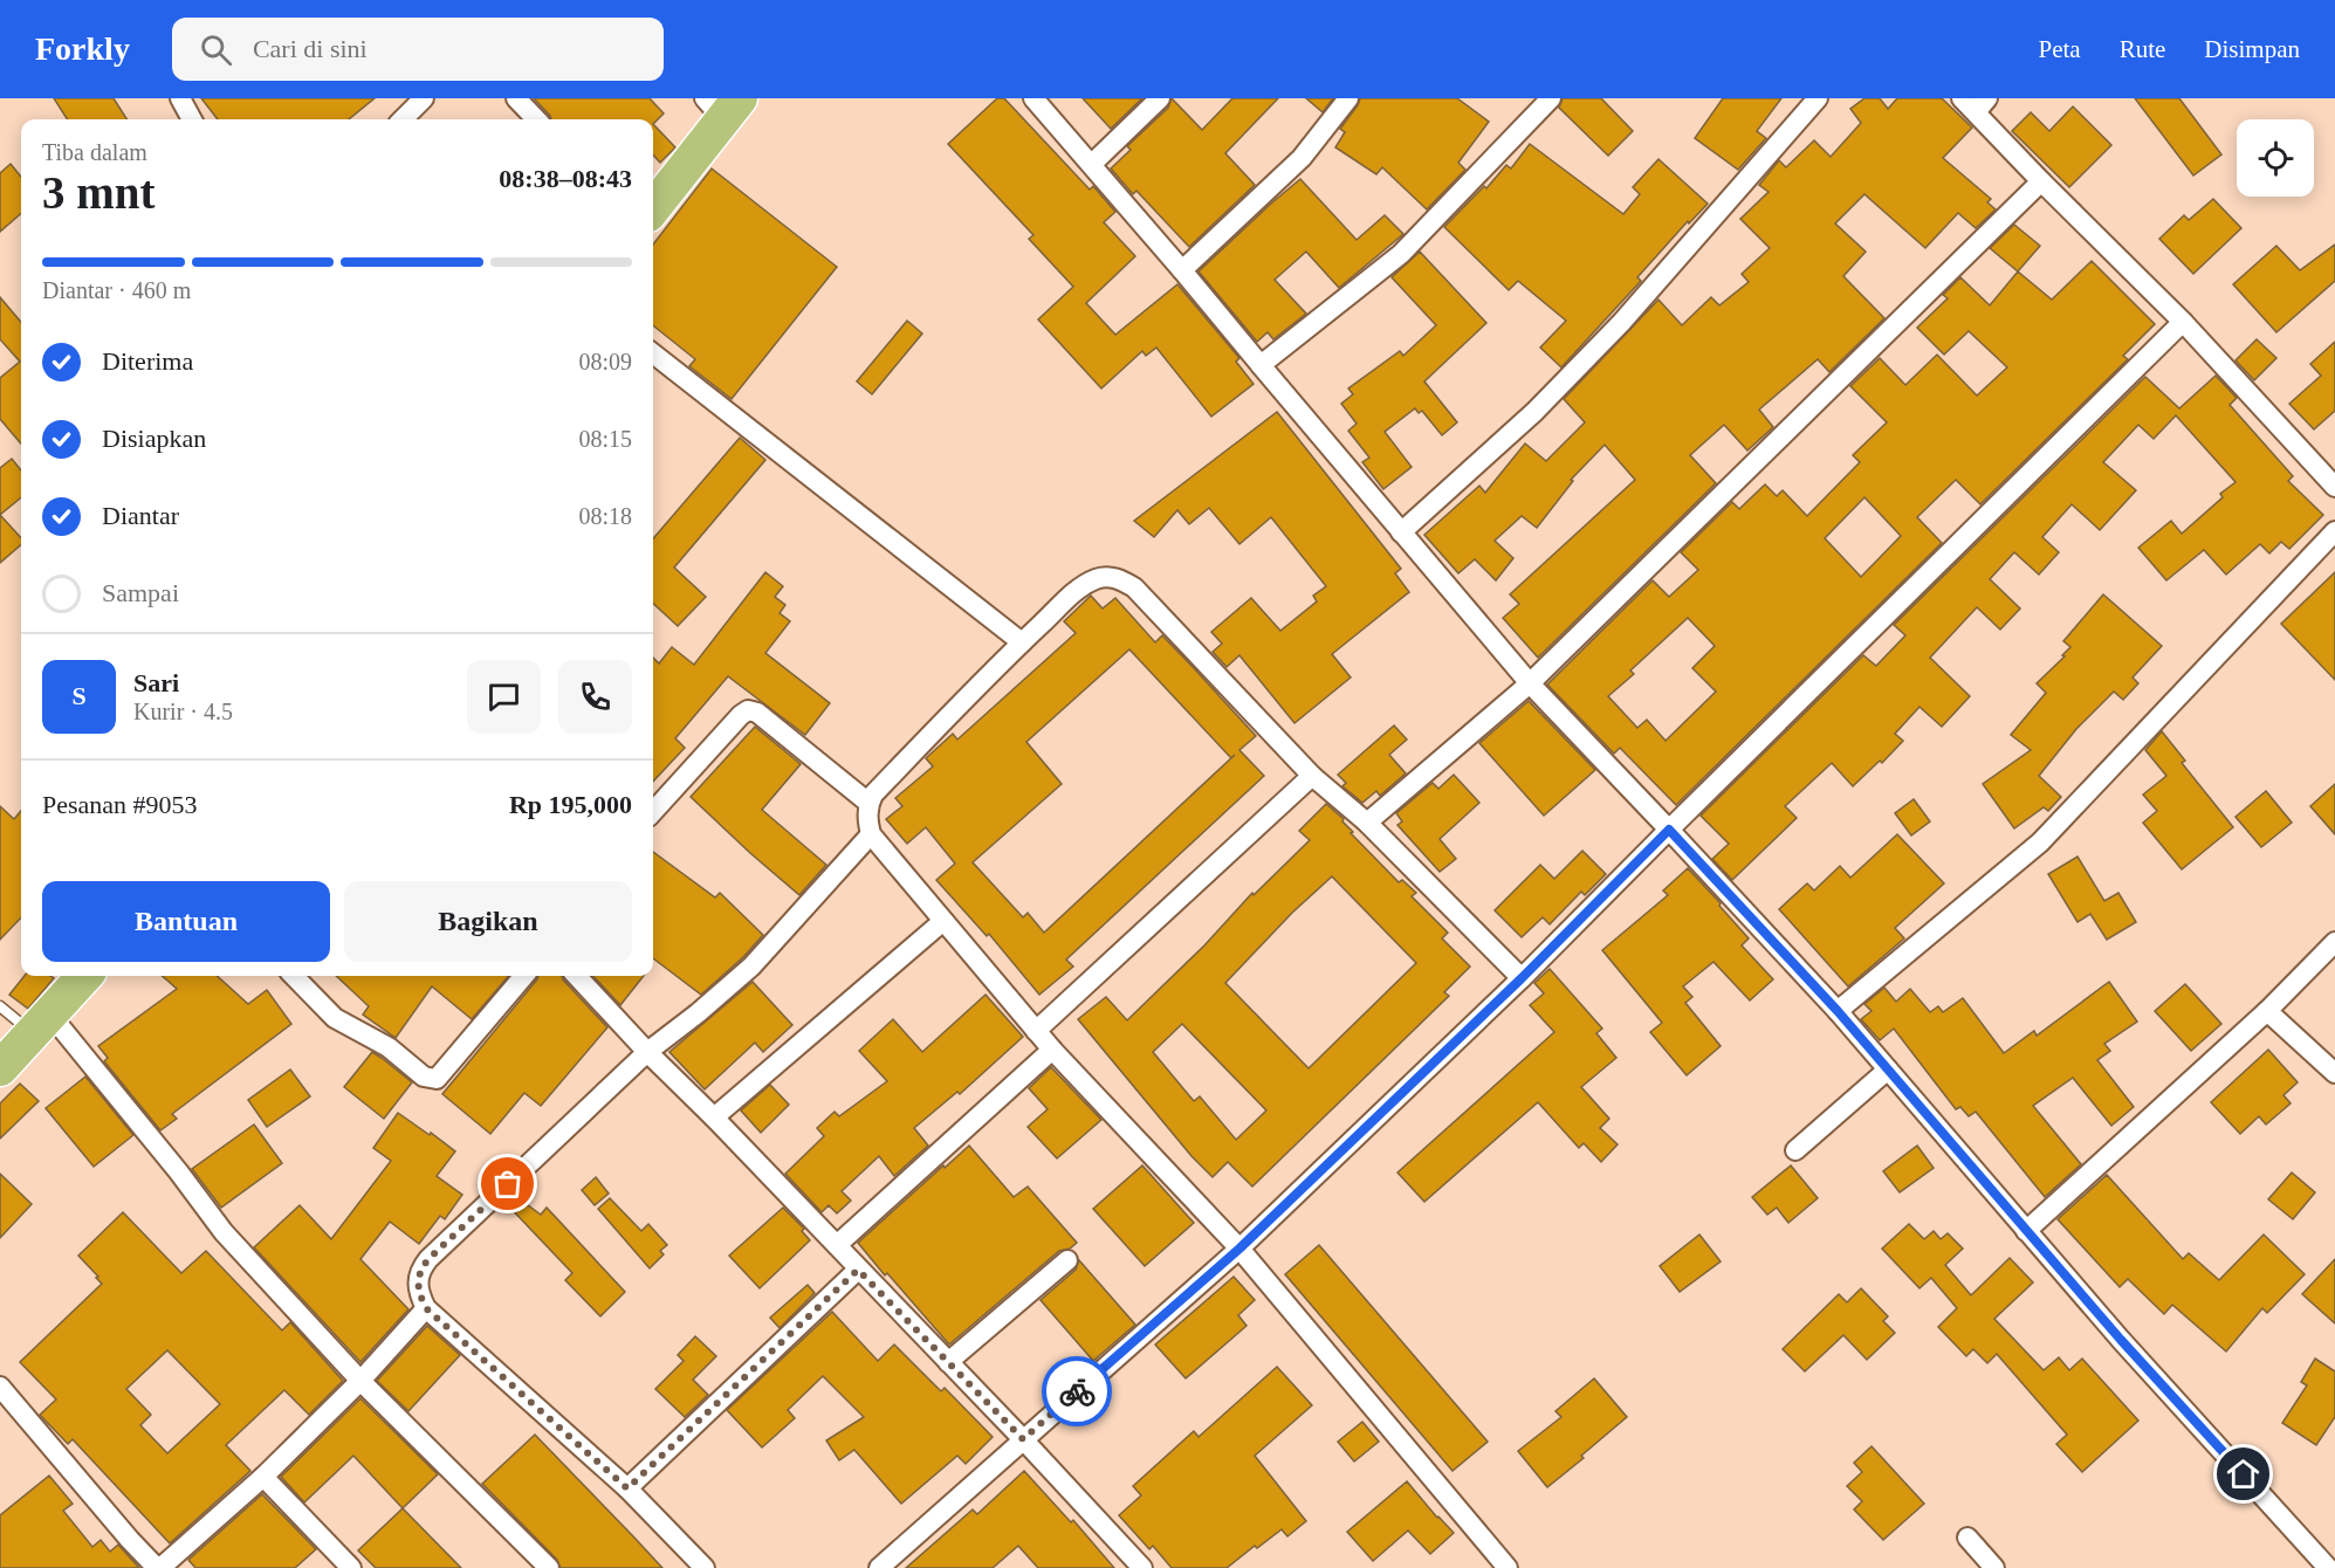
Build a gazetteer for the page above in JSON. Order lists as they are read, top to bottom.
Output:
{
  "page": {
    "header": "Forkly",
    "search": "Cari di sini",
    "nav": ["Peta", "Rute", "Disimpan"],
    "heading": ["3 mnt", "Tiba dalam", "08:38–08:43"],
    "panel": [
      "Sari",
      "Kurir · 4.5",
      "Pesanan #9053",
      "Rp 195,000"
    ],
    "bar": "Diantar · 460 m",
    "list": [
      ["Diterima", "08:09"],
      ["Disiapkan", "08:15"],
      ["Diantar", "08:18"],
      "Sampai"
    ],
    "round": "S",
    "buttons": ["Bantuan", "Bagikan"]
  }
}
